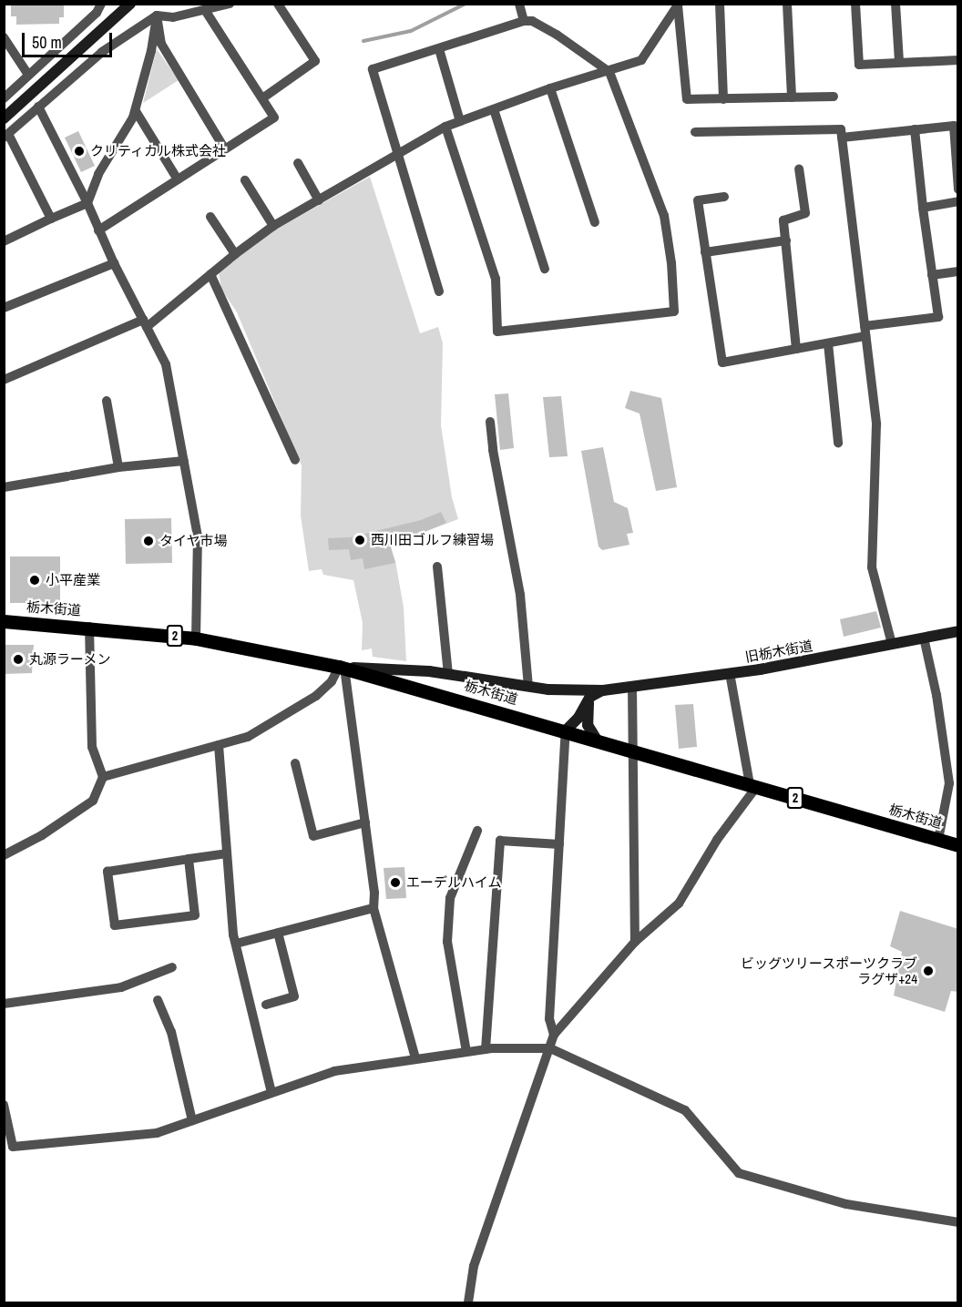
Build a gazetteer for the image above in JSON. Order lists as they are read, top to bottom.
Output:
{
  "streets": {
    "main road": ["栃木街道", "2", "旧栃木街道"]
  },
  "crossings": [
    ["栃木街道", "旧栃木街道"]
  ],
  "places": [
    "クリティカル株式会社",
    "西川田ゴルフ練習場",
    "タイヤ市場",
    "小平産業",
    "丸源ラーメン",
    "エーデルハイム",
    "ビッグツリースポーツクラブ ラグザ+24"
  ],
  "scale_bar": "50 m"
}
